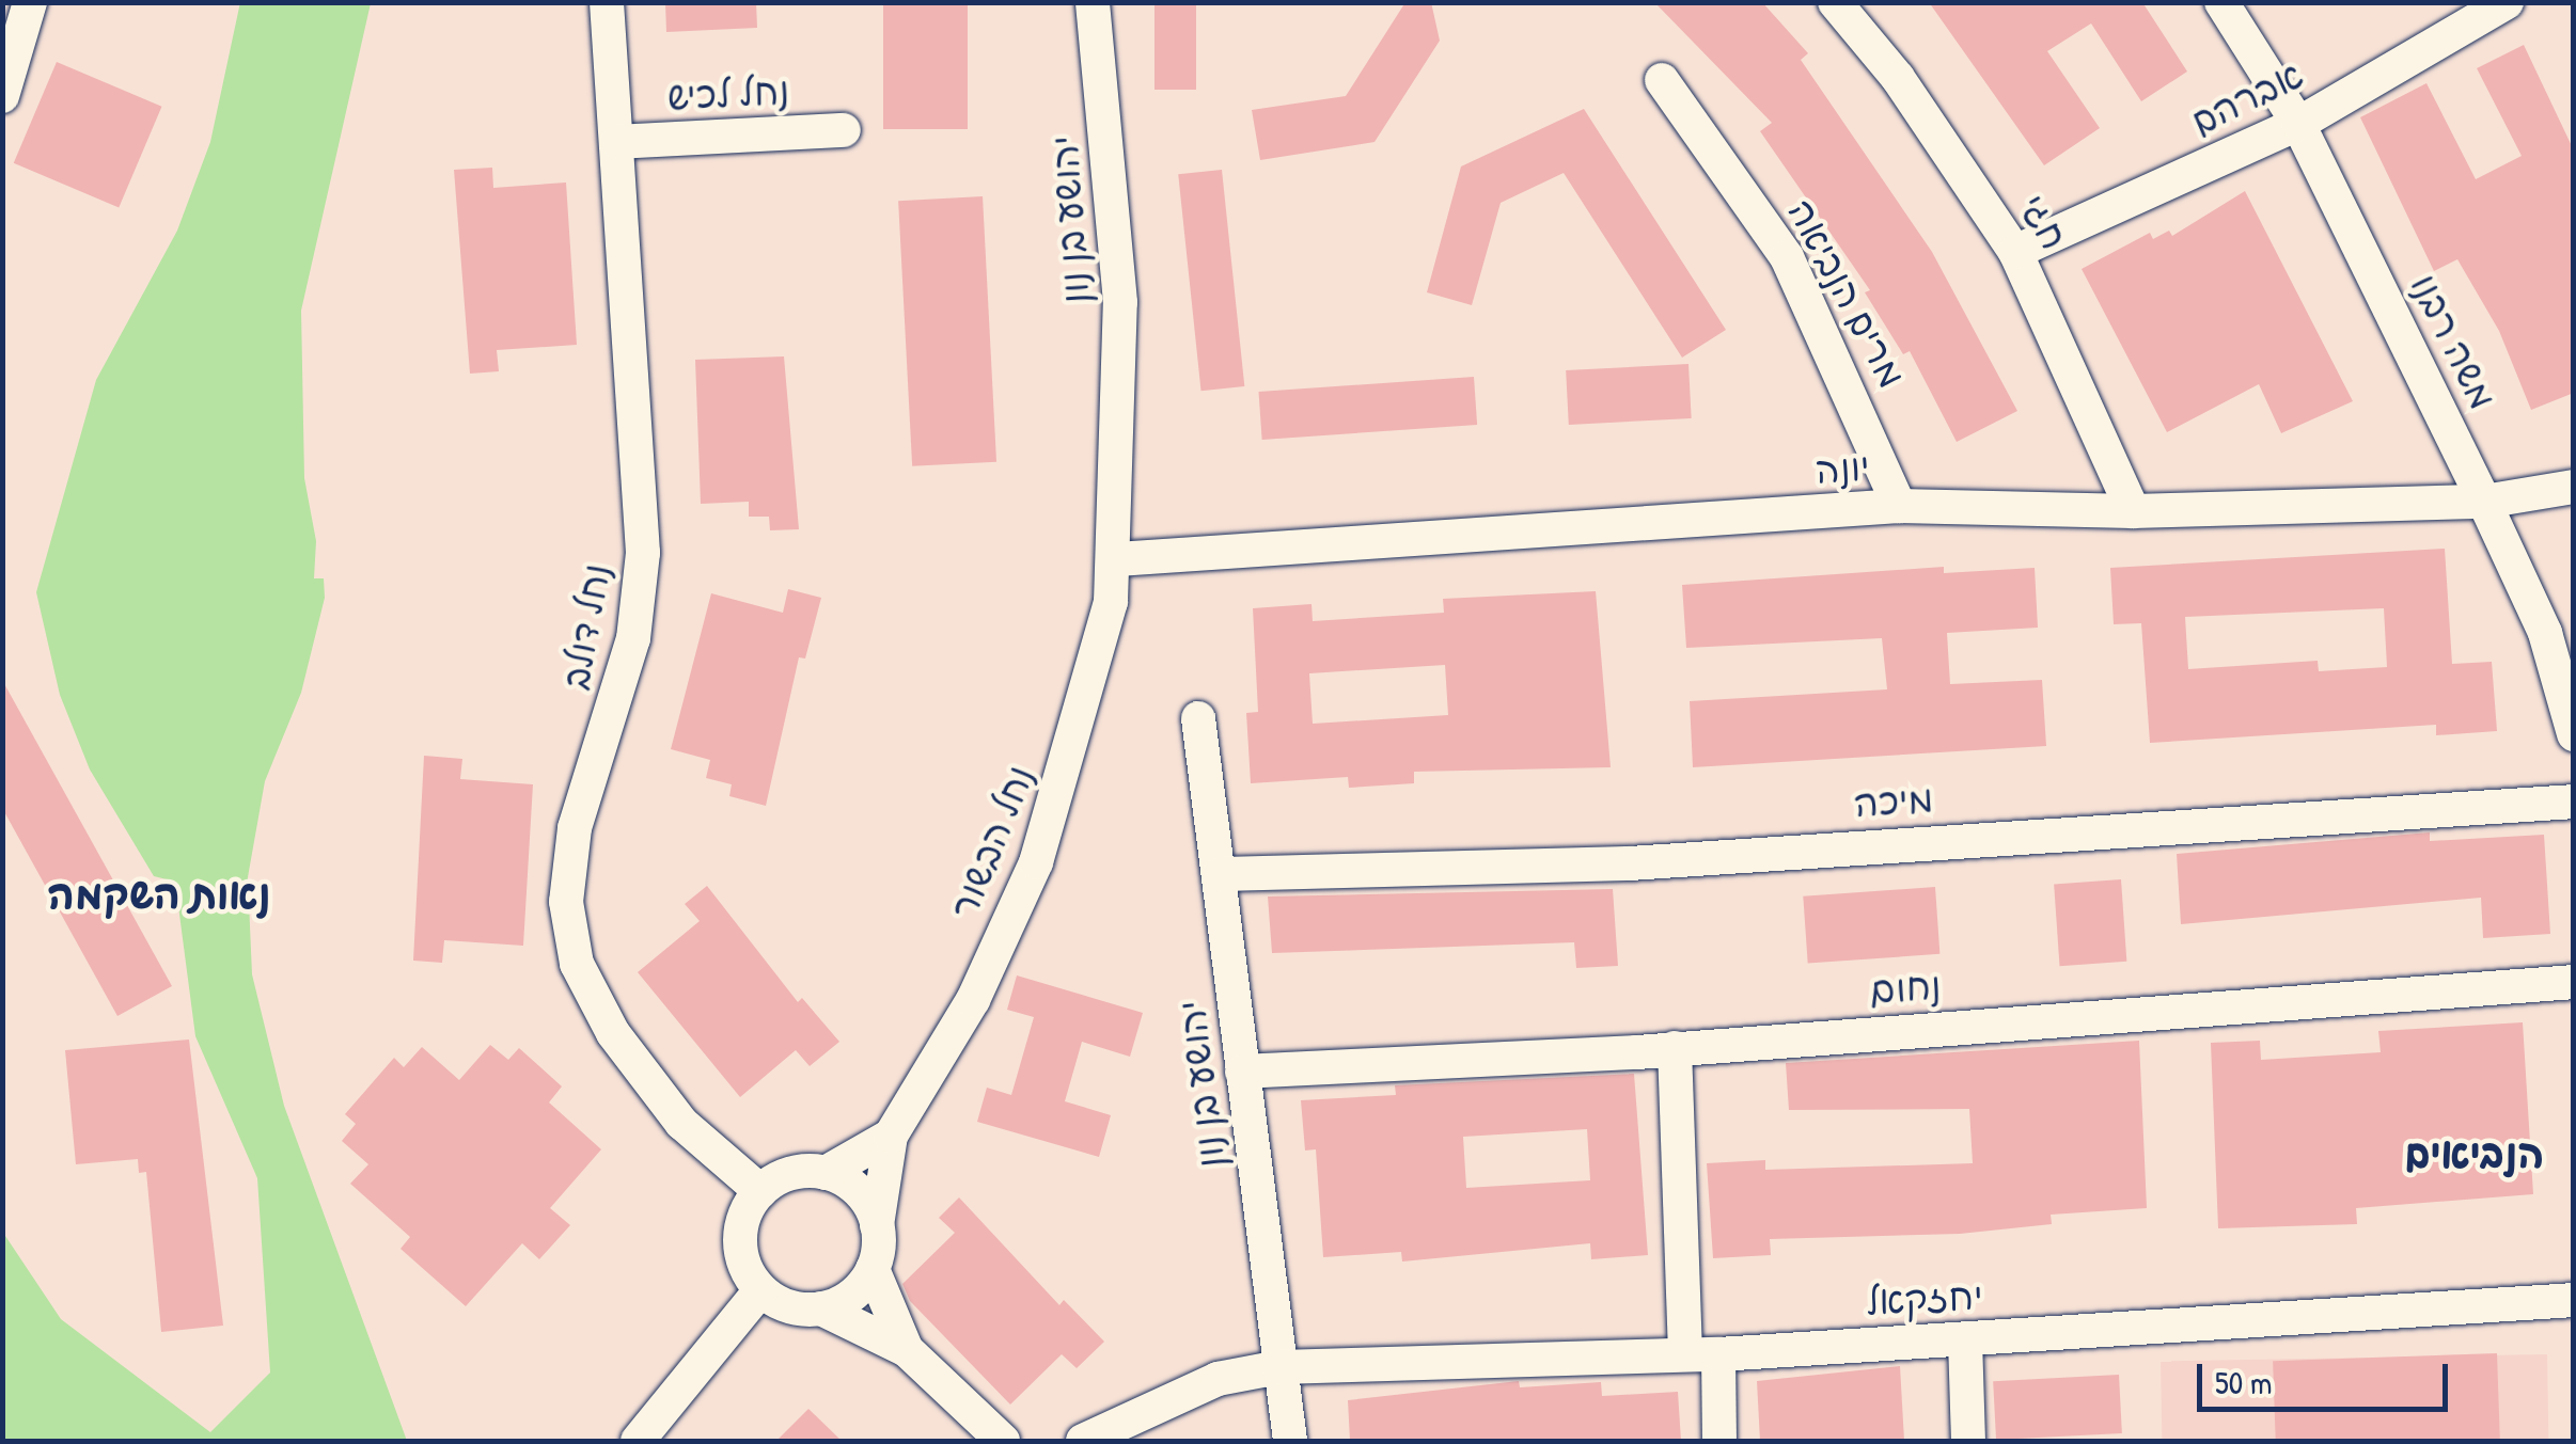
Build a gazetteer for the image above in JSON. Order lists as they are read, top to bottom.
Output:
{
  "streets": {
    "street": [
      "נחל לכיש",
      "אברהם",
      "יהושע בן נון",
      "חגי",
      "מרים הנביאה",
      "משה רבנו",
      "יונה",
      "נחל דולב",
      "מיכה",
      "נחל הבשור",
      "נחום",
      "יחזקאל"
    ]
  },
  "crossings": [
    ["נחל לכיש", "נחל דולב"],
    ["אברהם", "חגי"],
    ["אברהם", "משה רבנו"],
    ["יהושע בן נון", "יונה"],
    ["יהושע בן נון", "מיכה"],
    ["יהושע בן נון", "נחל הבשור"],
    ["יהושע בן נון", "נחום"],
    ["יהושע בן נון", "יחזקאל"],
    ["חגי", "יונה"],
    ["מרים הנביאה", "יונה"],
    ["משה רבנו", "יונה"],
    ["יונה", "נחל הבשור"],
    ["נחל דולב", "נחל הבשור"]
  ],
  "districts": ["נאות השקמה", "הנביאים"],
  "scale_bar": "50 m"
}
